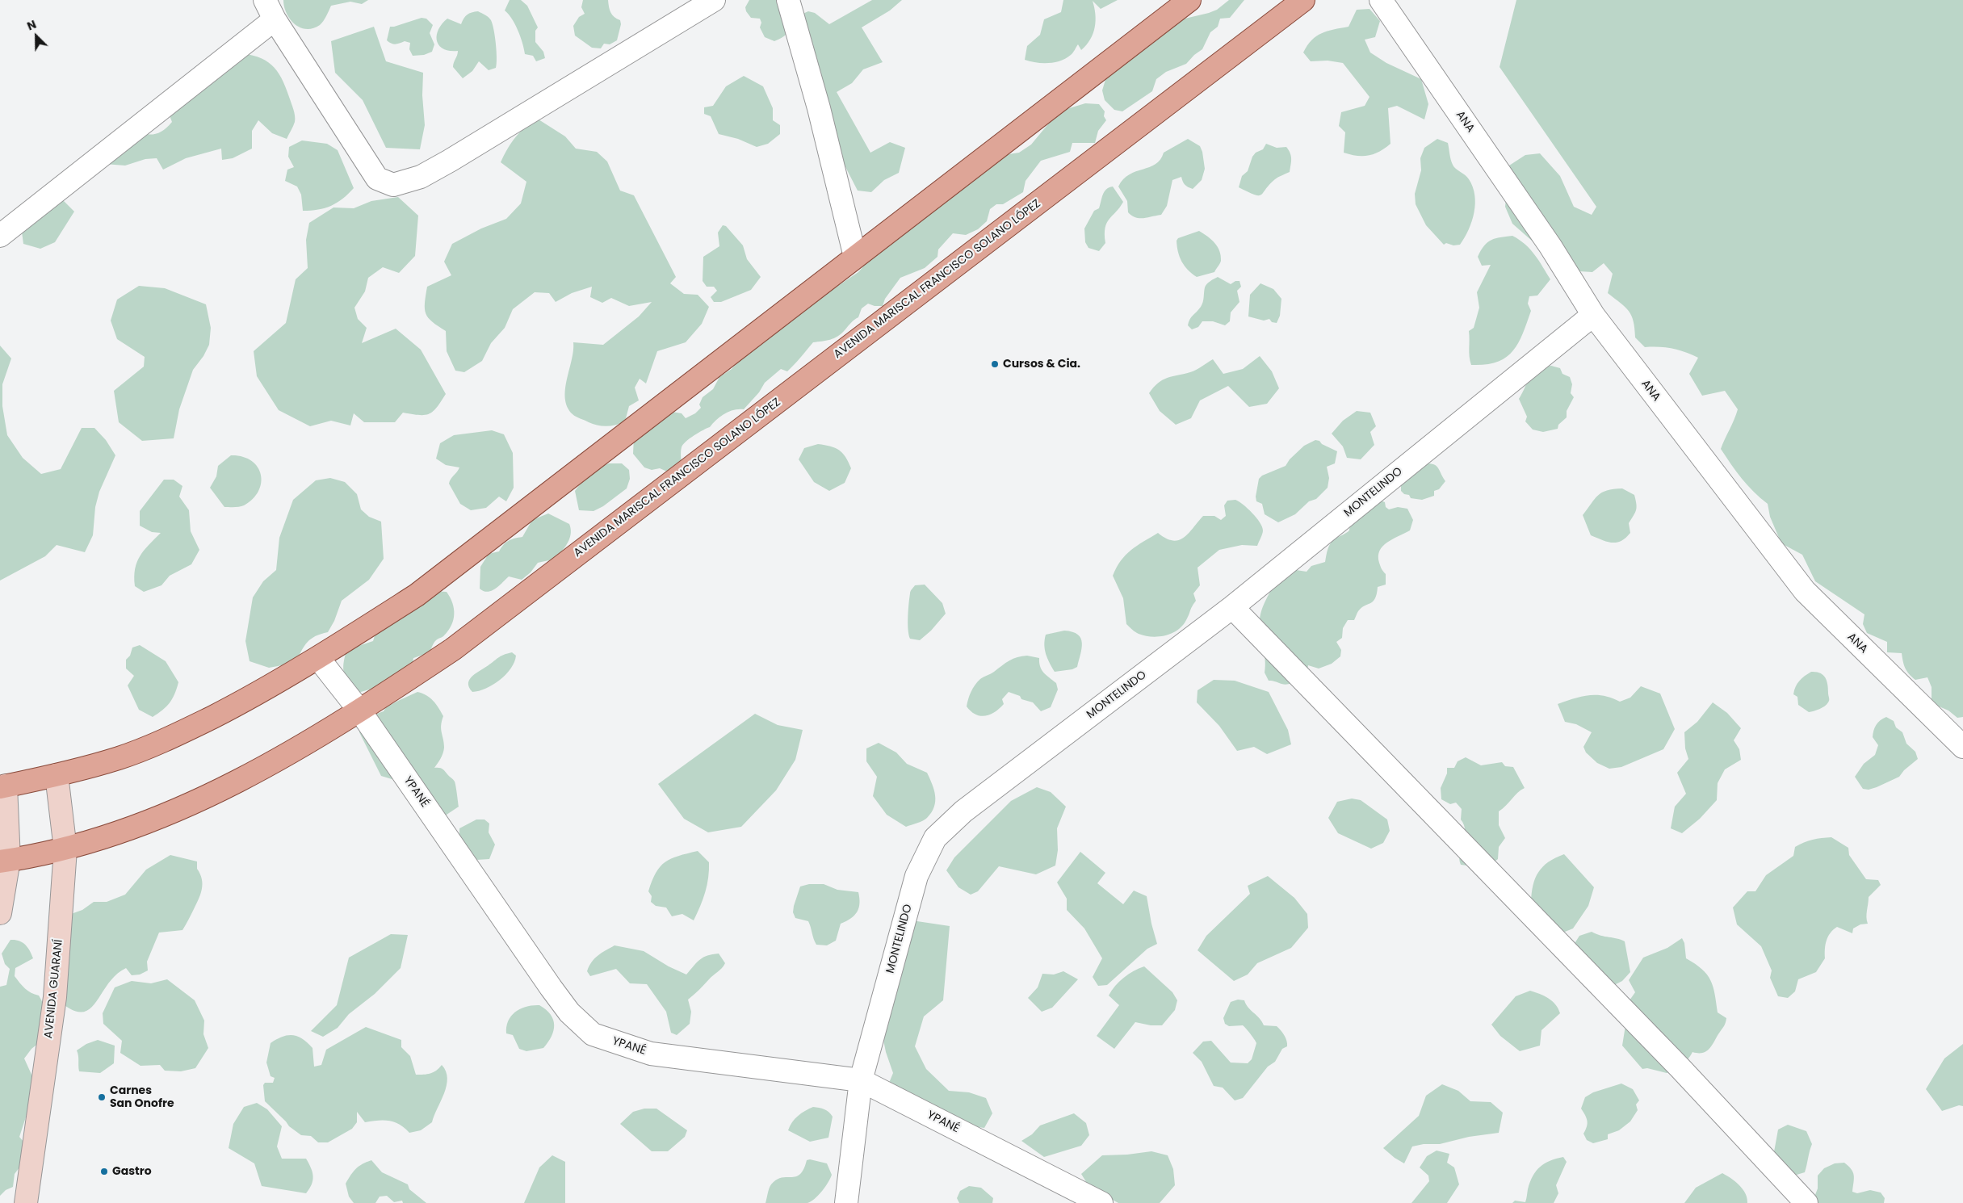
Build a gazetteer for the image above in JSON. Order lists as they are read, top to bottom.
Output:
{
  "streets": {
    "main road": ["AVENIDA MARISCAL FRANCISCO SOLANO LÓPEZ", "AVENIDA GUARANÍ"],
    "street": ["ANA", "MONTELINDO", "YPANÉ"]
  },
  "crossings": [
    ["ANA", "MONTELINDO"],
    ["AVENIDA MARISCAL FRANCISCO SOLANO LÓPEZ", "YPANÉ"],
    ["AVENIDA MARISCAL FRANCISCO SOLANO LÓPEZ", "AVENIDA GUARANÍ"],
    ["MONTELINDO", "YPANÉ"]
  ],
  "places": ["Cursos & Cia.", "Carnes San Onofre", "Gastro"],
  "north": "top left"
}
